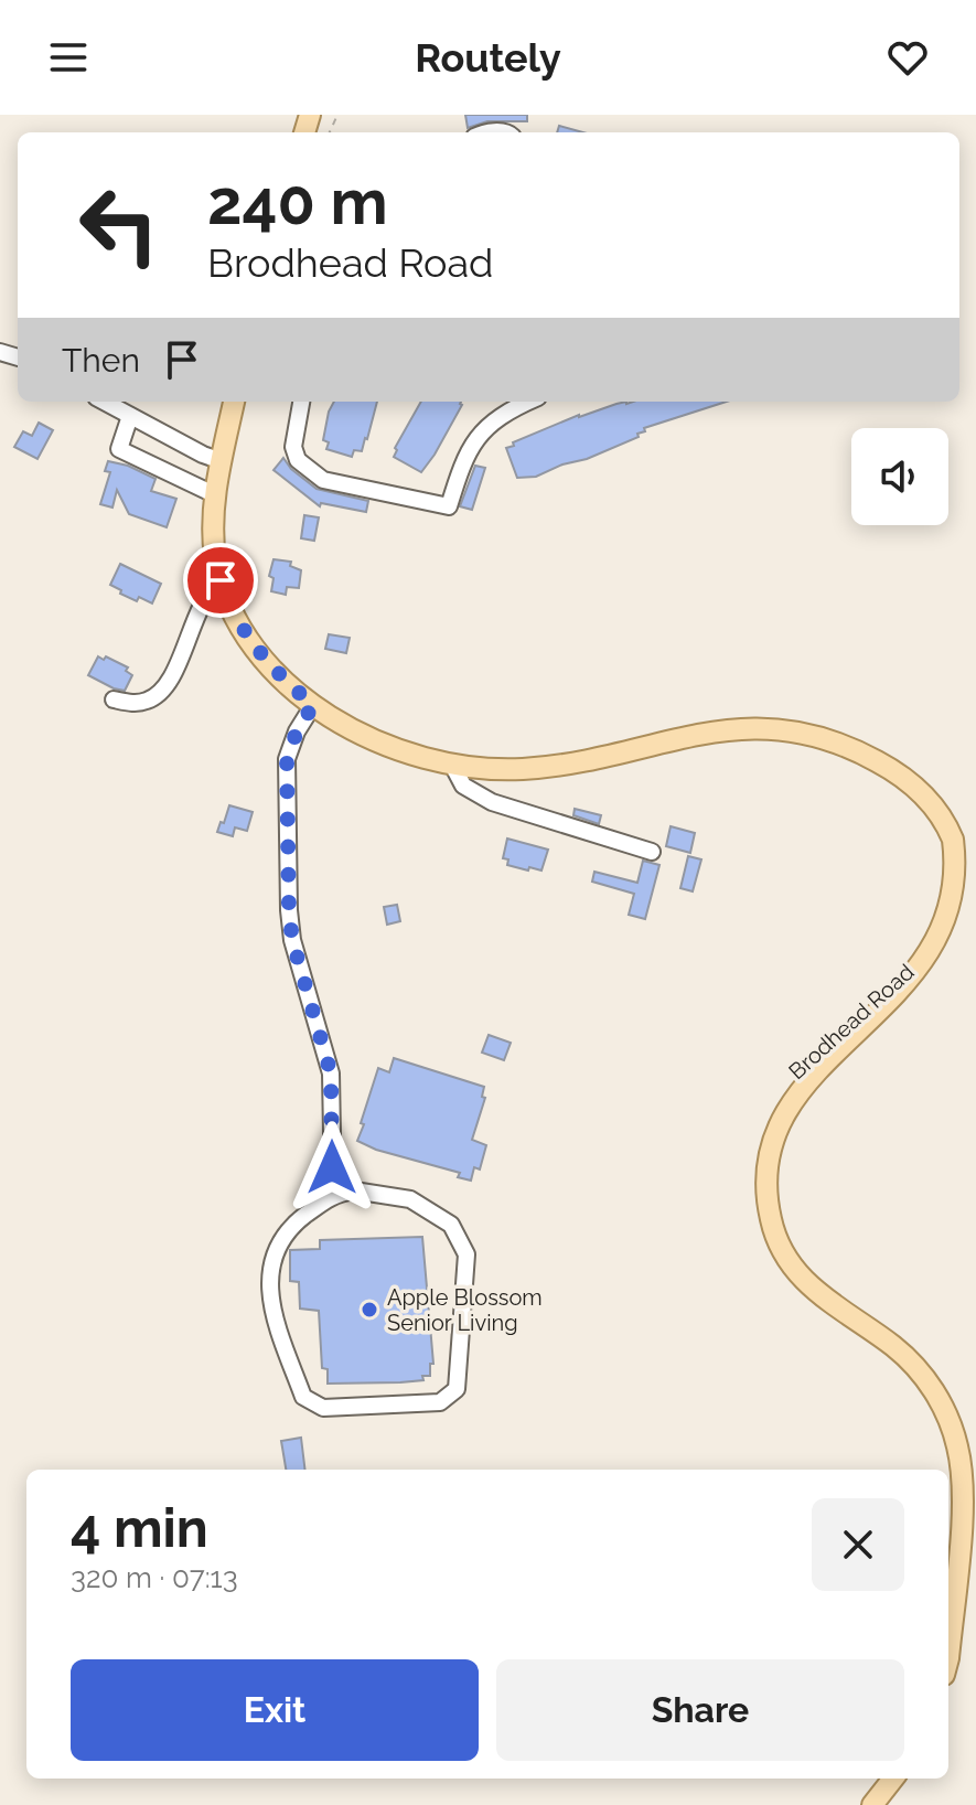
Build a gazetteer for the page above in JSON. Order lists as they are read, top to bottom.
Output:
{
  "streets": {
    "main road": ["Brodhead Road"]
  },
  "places": ["Apple Blossom Senior Living"],
  "page": {
    "header": "Routely",
    "turn": ["240 m", "Brodhead Road"],
    "then": "Then",
    "heading": ["4 min", "320 m · 07:13"],
    "buttons": ["Exit", "Share"]
  }
}
